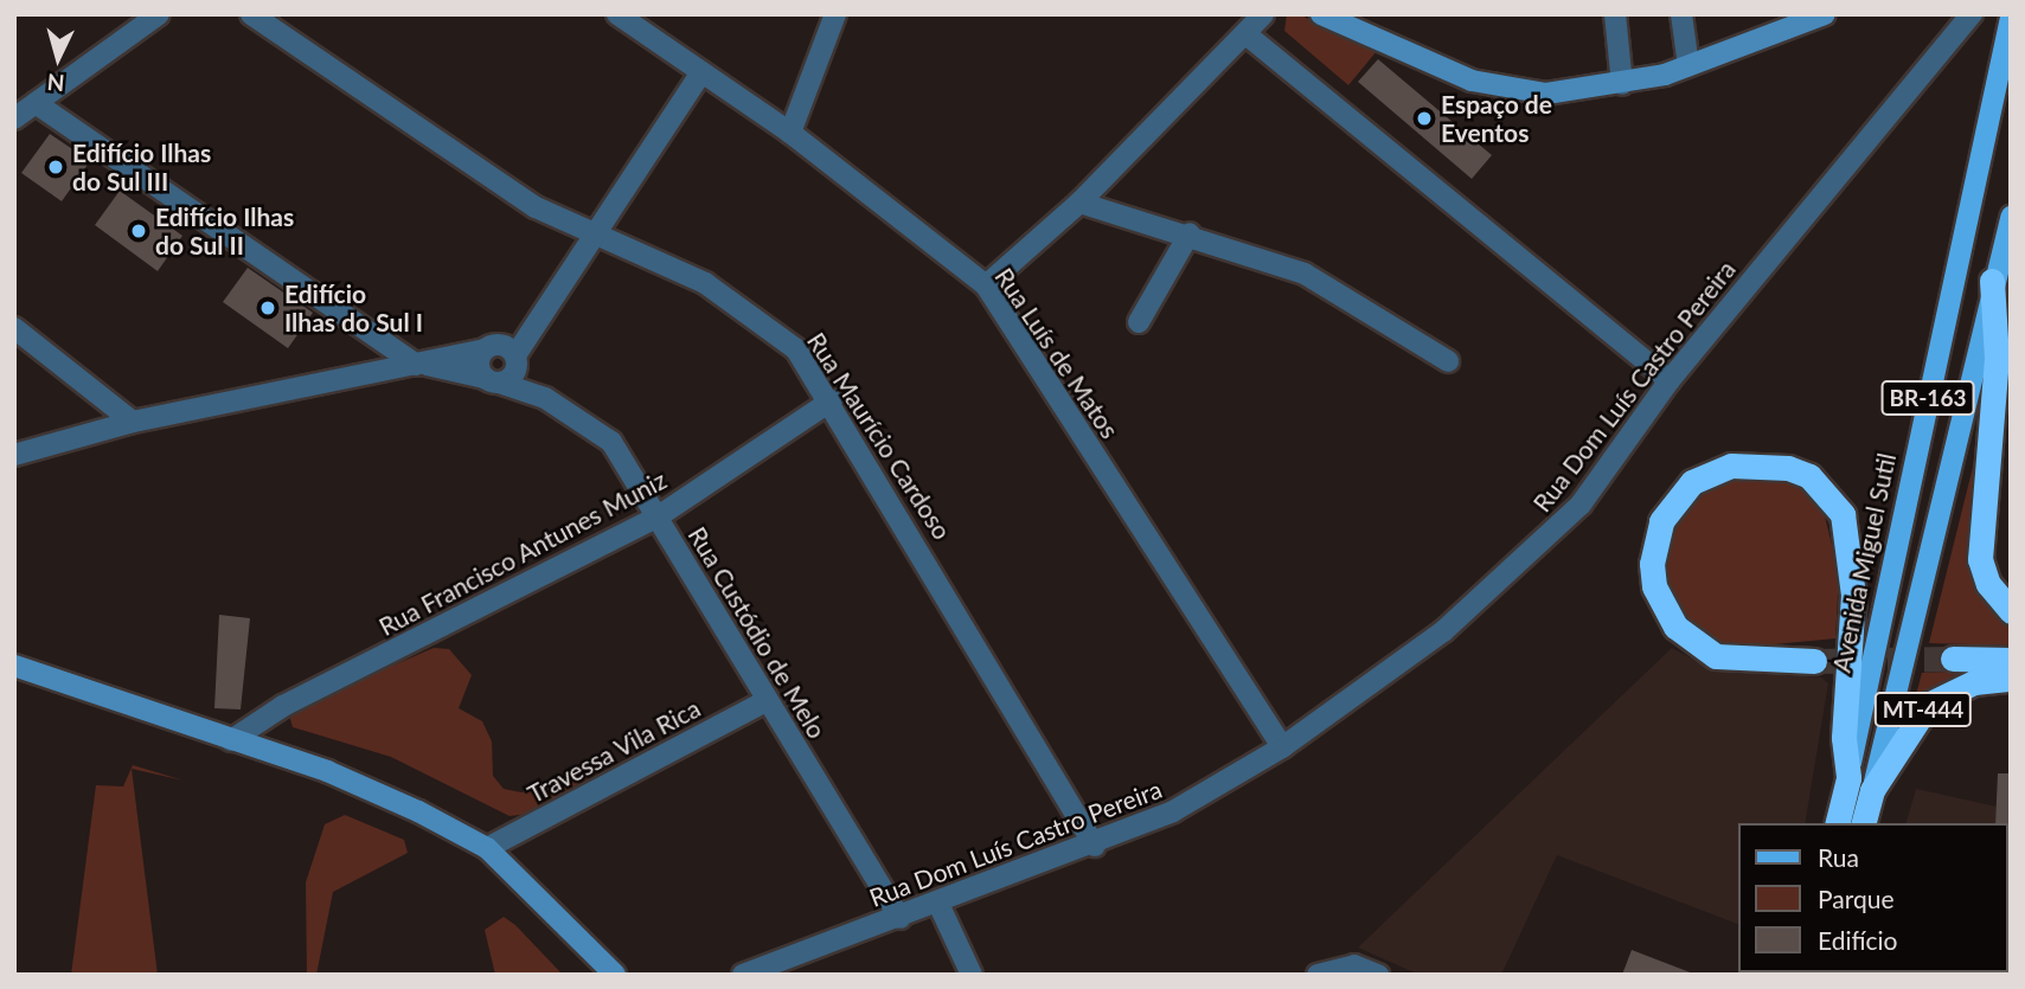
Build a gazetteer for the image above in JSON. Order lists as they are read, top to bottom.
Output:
{
  "streets": {
    "highway": ["BR-163", "Avenida Miguel Sutil", "MT-444"],
    "street": [
      "Rua Luís de Matos",
      "Rua Dom Luís Castro Pereira",
      "Rua Maurício Cardoso",
      "Rua Francisco Antunes Muniz",
      "Rua Custódio de Melo",
      "Travessa Vila Rica"
    ]
  },
  "crossings": [
    ["Rua Luís de Matos", "Rua Dom Luís Castro Pereira"],
    ["Rua Dom Luís Castro Pereira", "Rua Maurício Cardoso"],
    ["Rua Dom Luís Castro Pereira", "Rua Custódio de Melo"],
    ["BR-163", "MT-444"],
    ["Rua Maurício Cardoso", "Rua Francisco Antunes Muniz"],
    ["Rua Francisco Antunes Muniz", "Rua Custódio de Melo"],
    ["Rua Custódio de Melo", "Travessa Vila Rica"]
  ],
  "places": [
    "Espaço de Eventos",
    "Edifício Ilhas do Sul III",
    "Edifício Ilhas do Sul II",
    "Edifício Ilhas do Sul I"
  ],
  "legend": ["Rua", "Parque", "Edifício"],
  "north": "bottom"
}
